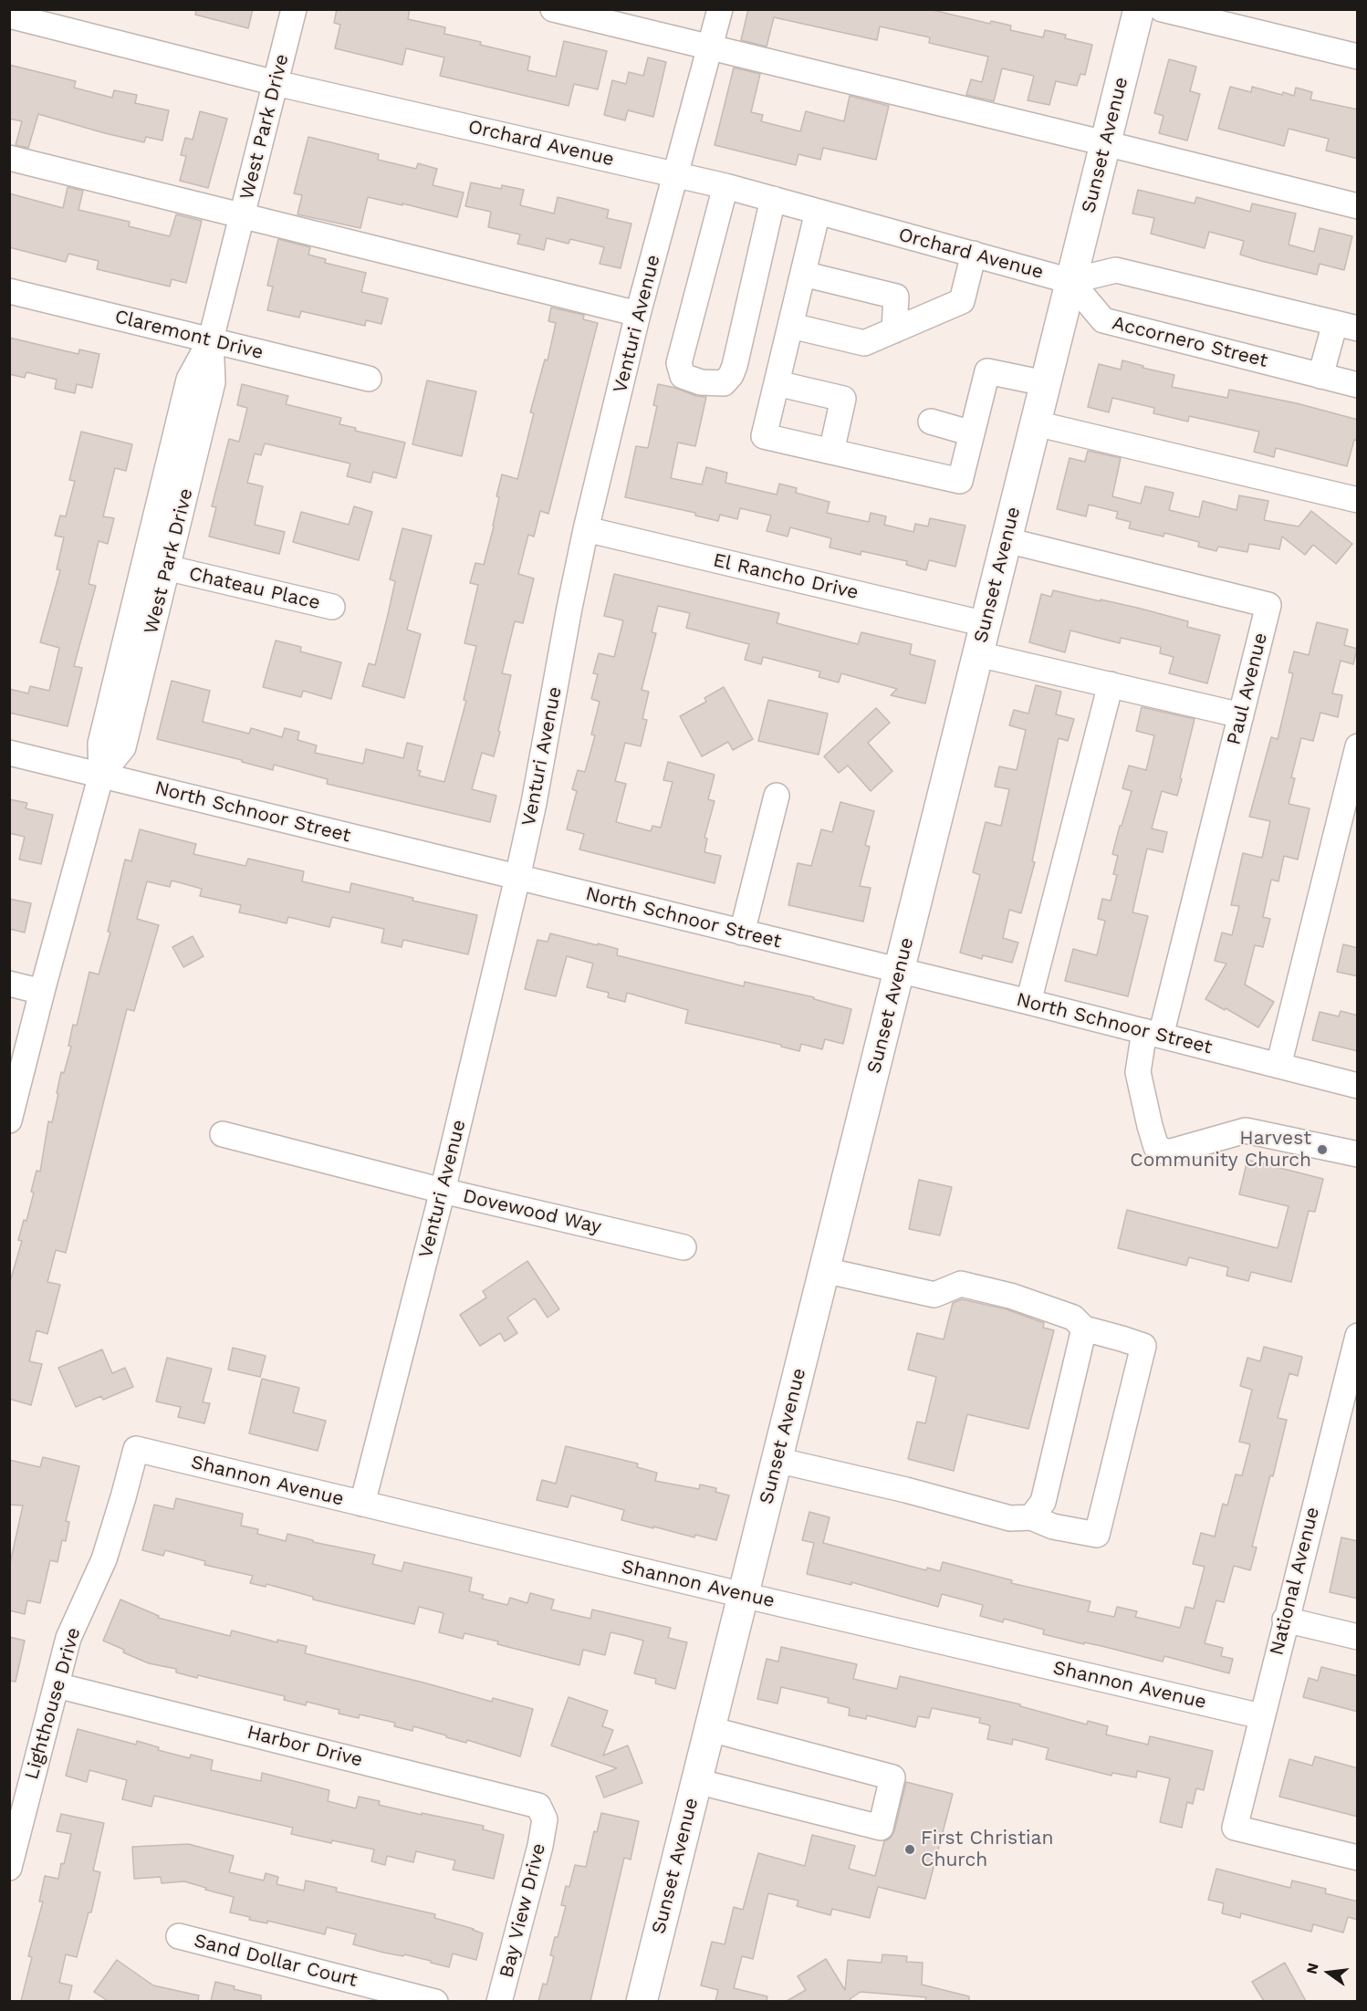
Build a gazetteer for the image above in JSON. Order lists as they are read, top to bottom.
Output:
{
  "streets": {
    "main road": ["Sunset Avenue"],
    "street": [
      "West Park Drive",
      "Orchard Avenue",
      "Venturi Avenue",
      "Claremont Drive",
      "Accornero Street",
      "El Rancho Drive",
      "Chateau Place",
      "Paul Avenue",
      "North Schnoor Street",
      "Dovewood Way",
      "Shannon Avenue",
      "National Avenue",
      "Lighthouse Drive",
      "Harbor Drive",
      "Bay View Drive",
      "Sand Dollar Court"
    ]
  },
  "crossings": [
    ["West Park Drive", "Orchard Avenue"],
    ["West Park Drive", "Claremont Drive"],
    ["West Park Drive", "Chateau Place"],
    ["West Park Drive", "North Schnoor Street"],
    ["Orchard Avenue", "Sunset Avenue"],
    ["Orchard Avenue", "Venturi Avenue"],
    ["Orchard Avenue", "Accornero Street"],
    ["Sunset Avenue", "Accornero Street"],
    ["Sunset Avenue", "El Rancho Drive"],
    ["Sunset Avenue", "Paul Avenue"],
    ["Sunset Avenue", "North Schnoor Street"],
    ["Sunset Avenue", "Shannon Avenue"],
    ["Venturi Avenue", "El Rancho Drive"],
    ["Venturi Avenue", "North Schnoor Street"],
    ["Venturi Avenue", "Dovewood Way"],
    ["Venturi Avenue", "Shannon Avenue"],
    ["Paul Avenue", "North Schnoor Street"],
    ["Shannon Avenue", "National Avenue"],
    ["Shannon Avenue", "Lighthouse Drive"],
    ["Lighthouse Drive", "Harbor Drive"],
    ["Harbor Drive", "Bay View Drive"]
  ],
  "places": ["Harvest Community Church", "First Christian Church"],
  "north": "left"
}
